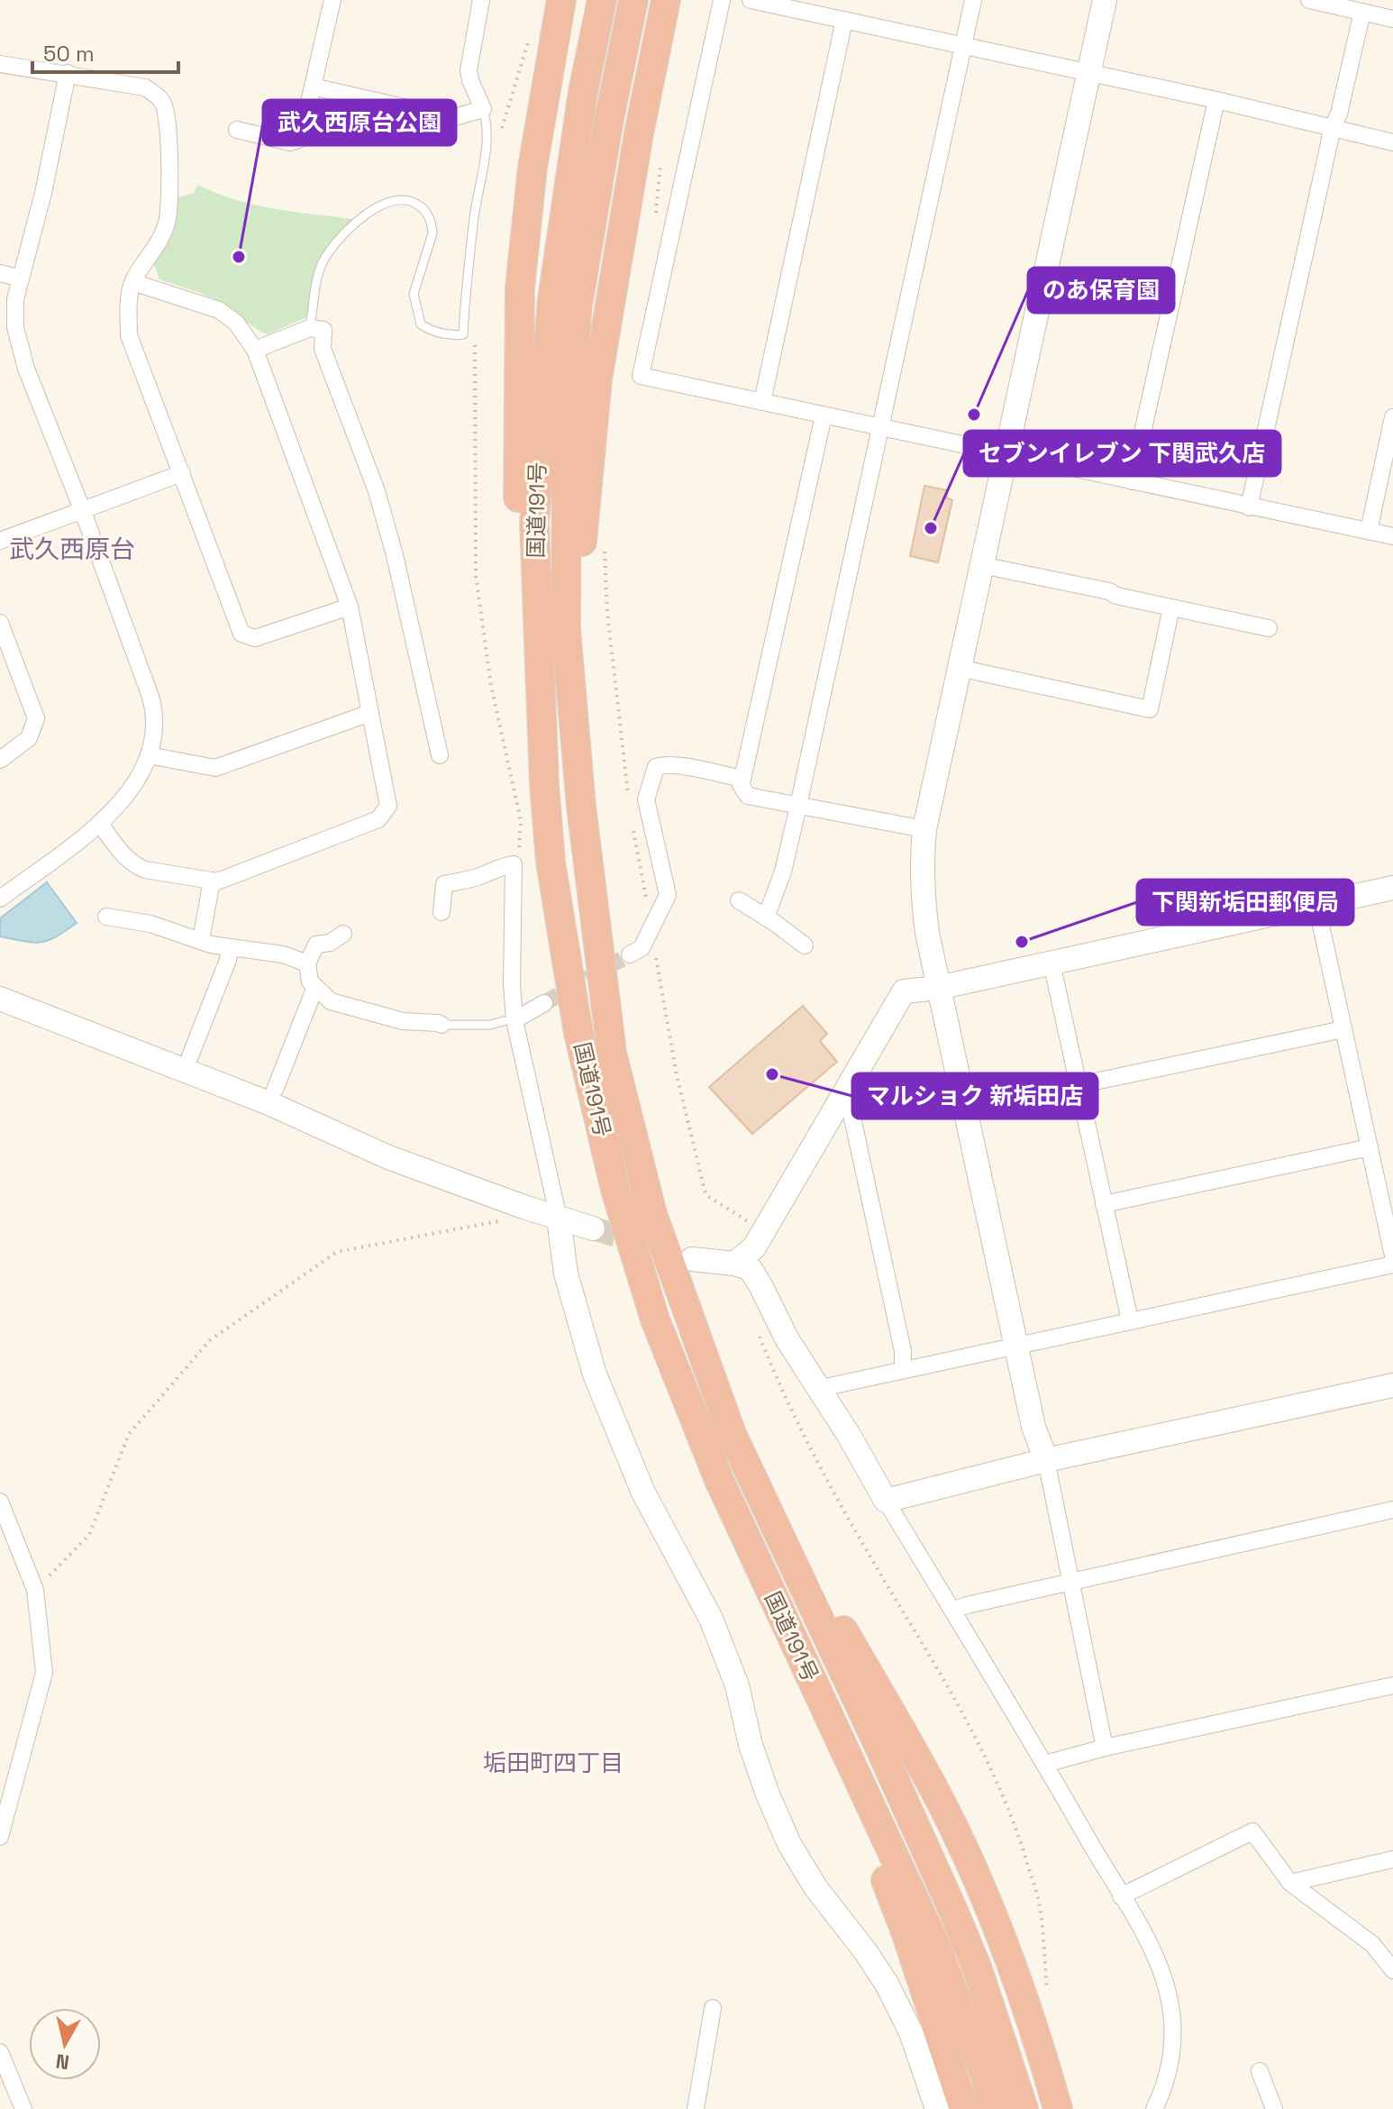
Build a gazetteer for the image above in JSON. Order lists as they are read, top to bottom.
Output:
{
  "streets": {
    "highway": ["国道191号"]
  },
  "districts": ["武久西原台", "垢田町四丁目"],
  "places": [
    "武久西原台公園",
    "のあ保育園",
    "セブンイレブン 下関武久店",
    "下関新垢田郵便局",
    "マルショク 新垢田店"
  ],
  "scale_bar": "50 m",
  "north": "bottom"
}
